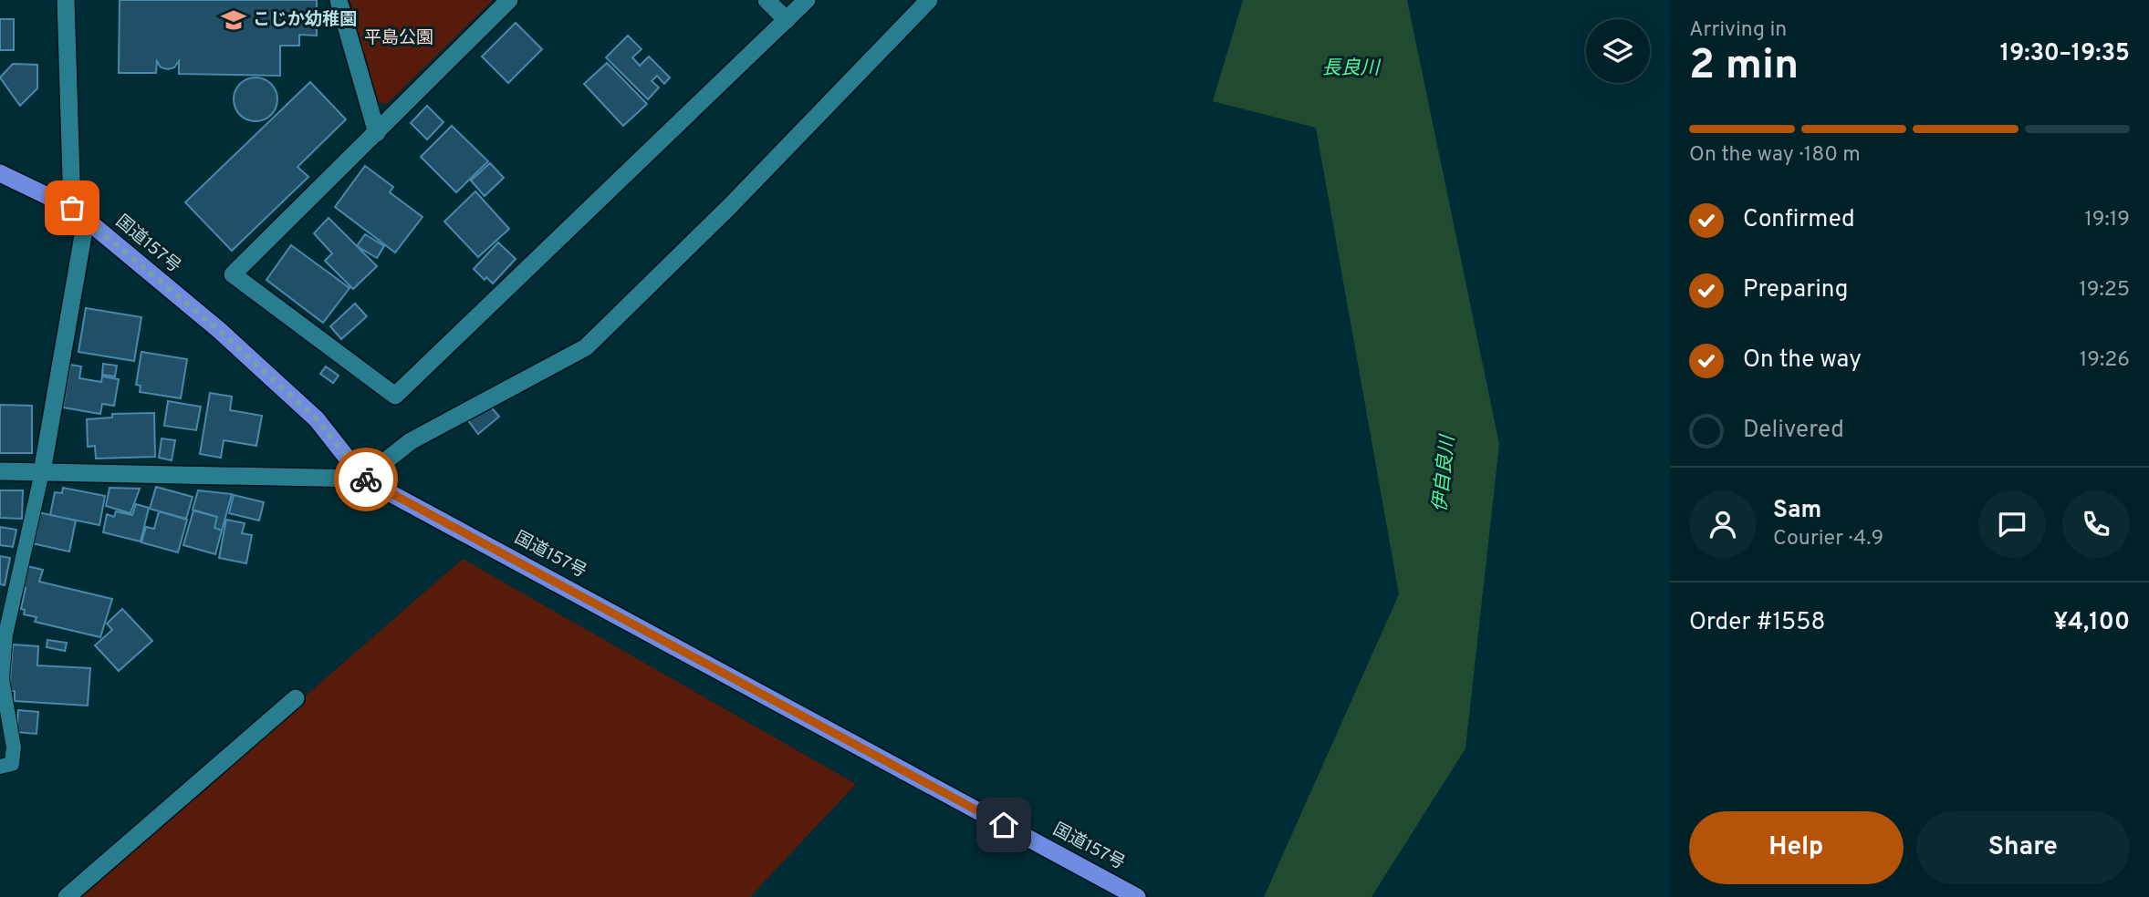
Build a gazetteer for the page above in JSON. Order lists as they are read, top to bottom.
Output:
{
  "streets": {
    "highway": ["国道157号"]
  },
  "water": ["長良川", "伊自良川"],
  "parks": ["平島公園"],
  "places": {
    "school or university": ["こじか幼稚園"]
  },
  "page": {
    "heading": ["2 min", "Arriving in", "19:30–19:35"],
    "panel": [
      "Sam",
      "Courier · 4.9",
      "Order #1558",
      "¥4,100"
    ],
    "bar": "On the way · 180 m",
    "list": [
      ["Confirmed", "19:19"],
      ["Preparing", "19:25"],
      ["On the way", "19:26"],
      "Delivered"
    ],
    "buttons": ["Help", "Share"]
  }
}
